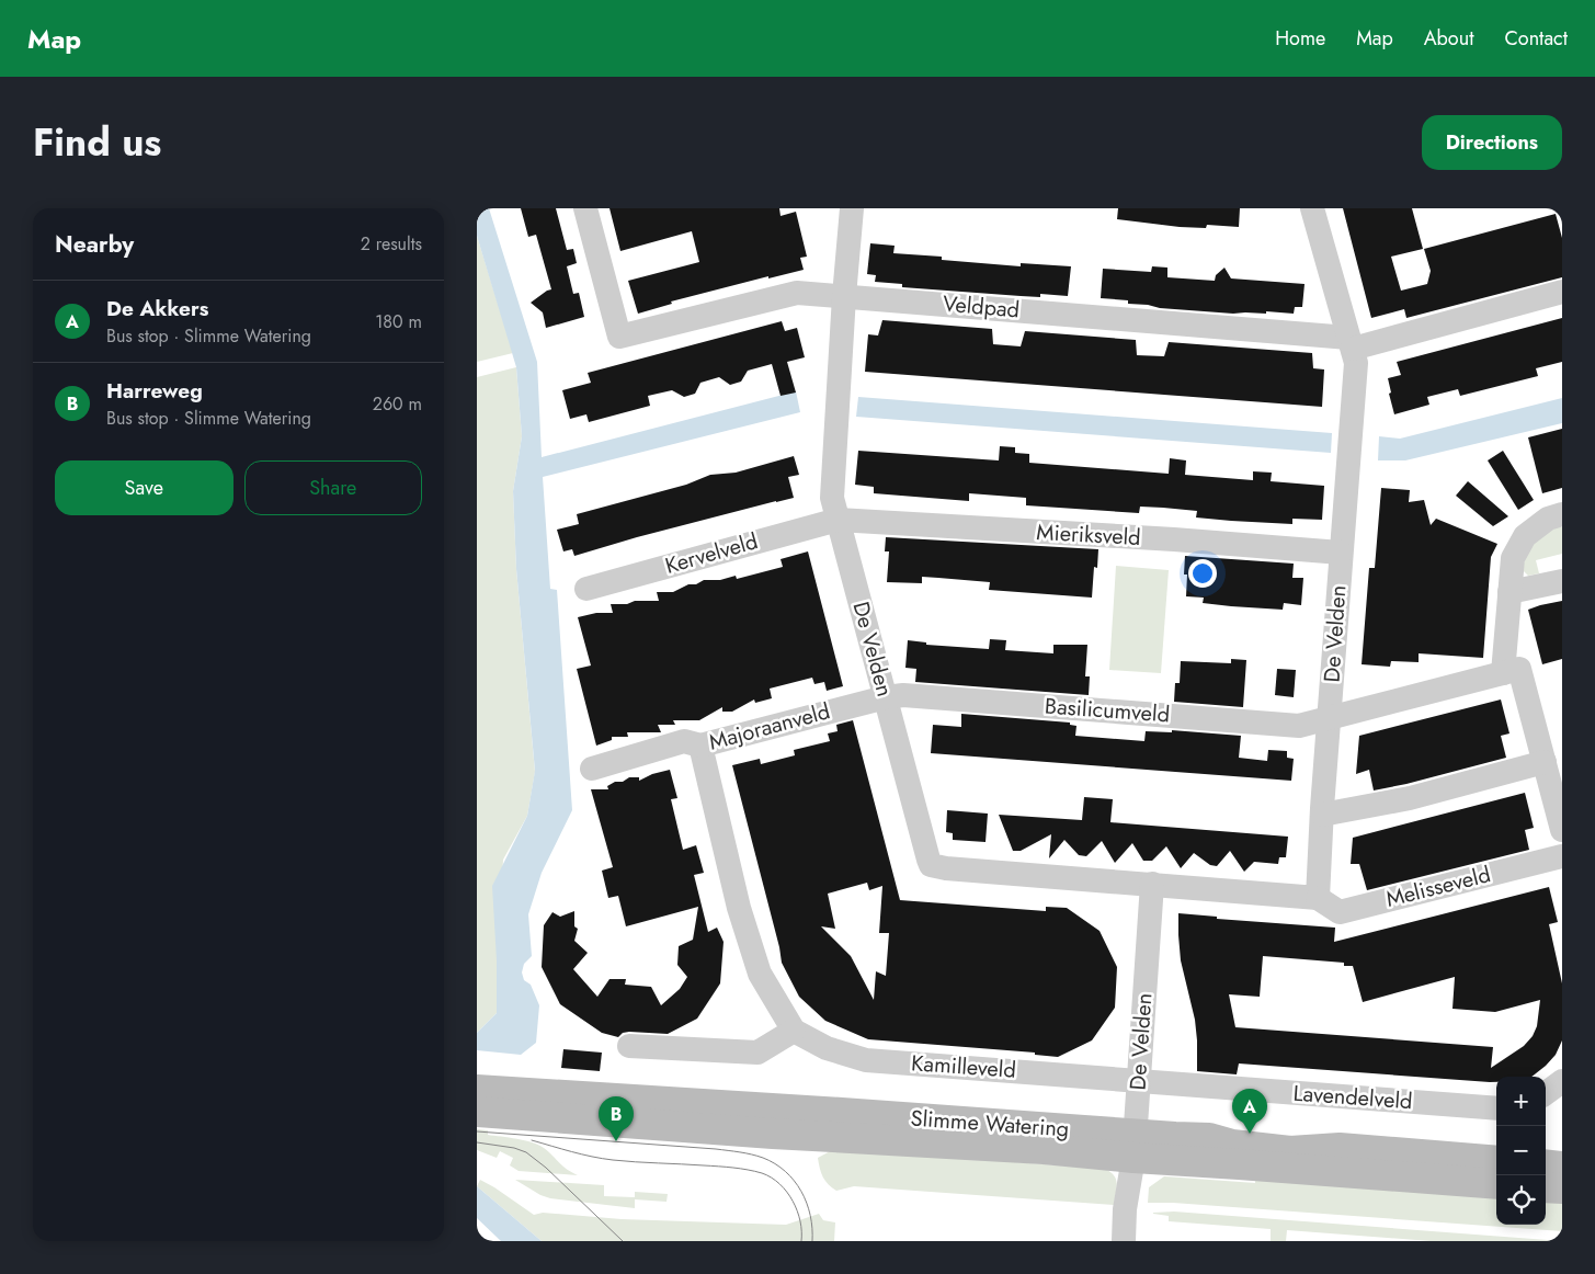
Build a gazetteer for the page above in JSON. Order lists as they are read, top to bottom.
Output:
{
  "streets": {
    "street": [
      "Veldpad",
      "Mieriksveld",
      "Kervelveld",
      "De Velden",
      "Basilicumveld",
      "Majoraanveld",
      "Melisseveld",
      "Kamilleveld",
      "Lavendelveld",
      "Slimme Watering"
    ]
  },
  "crossings": [
    ["Veldpad", "De Velden"],
    ["Mieriksveld", "Kervelveld"],
    ["Mieriksveld", "De Velden"],
    ["Kervelveld", "De Velden"],
    ["De Velden", "Basilicumveld"],
    ["De Velden", "Majoraanveld"],
    ["De Velden", "Melisseveld"],
    ["De Velden", "Kamilleveld"],
    ["De Velden", "Lavendelveld"],
    ["De Velden", "Slimme Watering"],
    ["Basilicumveld", "Majoraanveld"],
    ["Kamilleveld", "Lavendelveld"]
  ],
  "page": {
    "header": "Map",
    "nav": [
      "Home",
      "Map",
      "About",
      "Contact"
    ],
    "title": "Find us",
    "buttons": [
      "Directions",
      ["Save", "Share"]
    ],
    "heading": ["Nearby", "2 results"],
    "list": [
      {
        "mark": "A",
        "name": "De Akkers",
        "note": "Bus stop · Slimme Watering",
        "value": "180 m"
      },
      {
        "mark": "B",
        "name": "Harreweg",
        "note": "Bus stop · Slimme Watering",
        "value": "260 m"
      }
    ],
    "map_buttons": ["+", "−"],
    "pins": ["A", "B"]
  }
}
